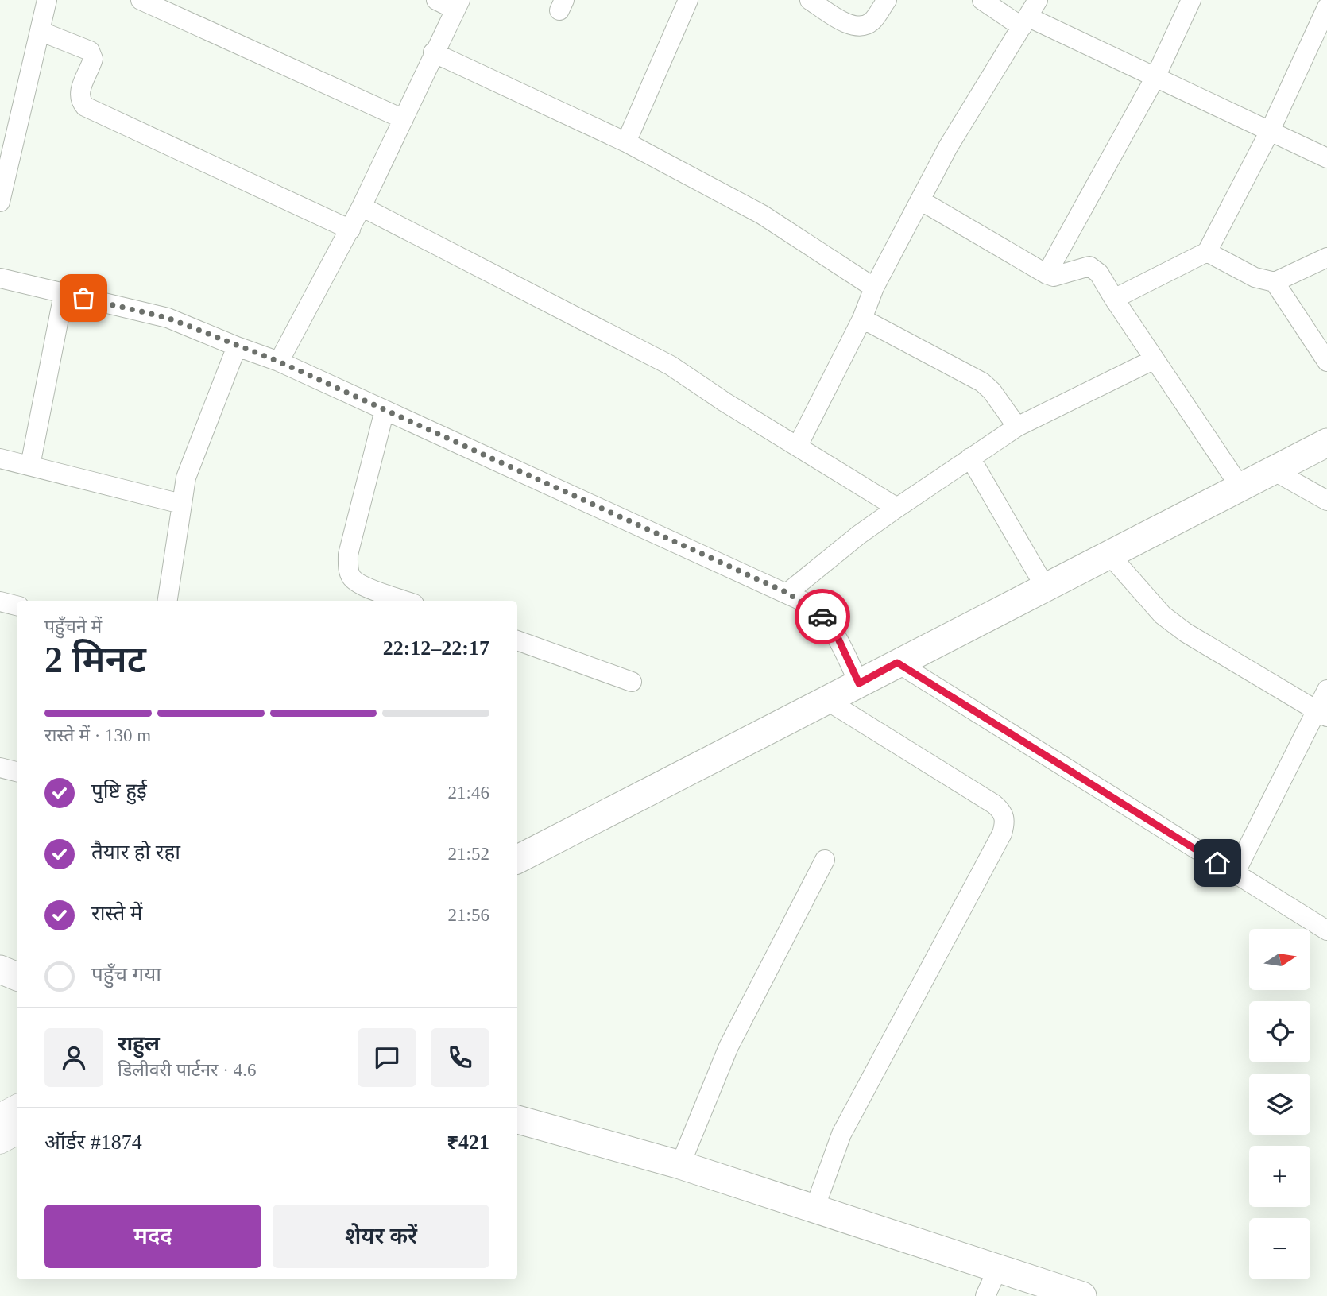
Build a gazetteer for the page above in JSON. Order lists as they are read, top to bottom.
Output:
{
  "north": "right",
  "page": {
    "heading": ["2 मिनट", "पहुँचने में", "22:12–22:17"],
    "panel": [
      "राहुल",
      "डिलीवरी पार्टनर · 4.6",
      "ऑर्डर #1874",
      "₹421"
    ],
    "bar": "रास्ते में · 130 m",
    "list": [
      ["पुष्टि हुई", "21:46"],
      ["तैयार हो रहा", "21:52"],
      ["रास्ते में", "21:56"],
      "पहुँच गया"
    ],
    "map_buttons": ["+", "−"],
    "buttons": ["मदद", "शेयर करें"]
  }
}
